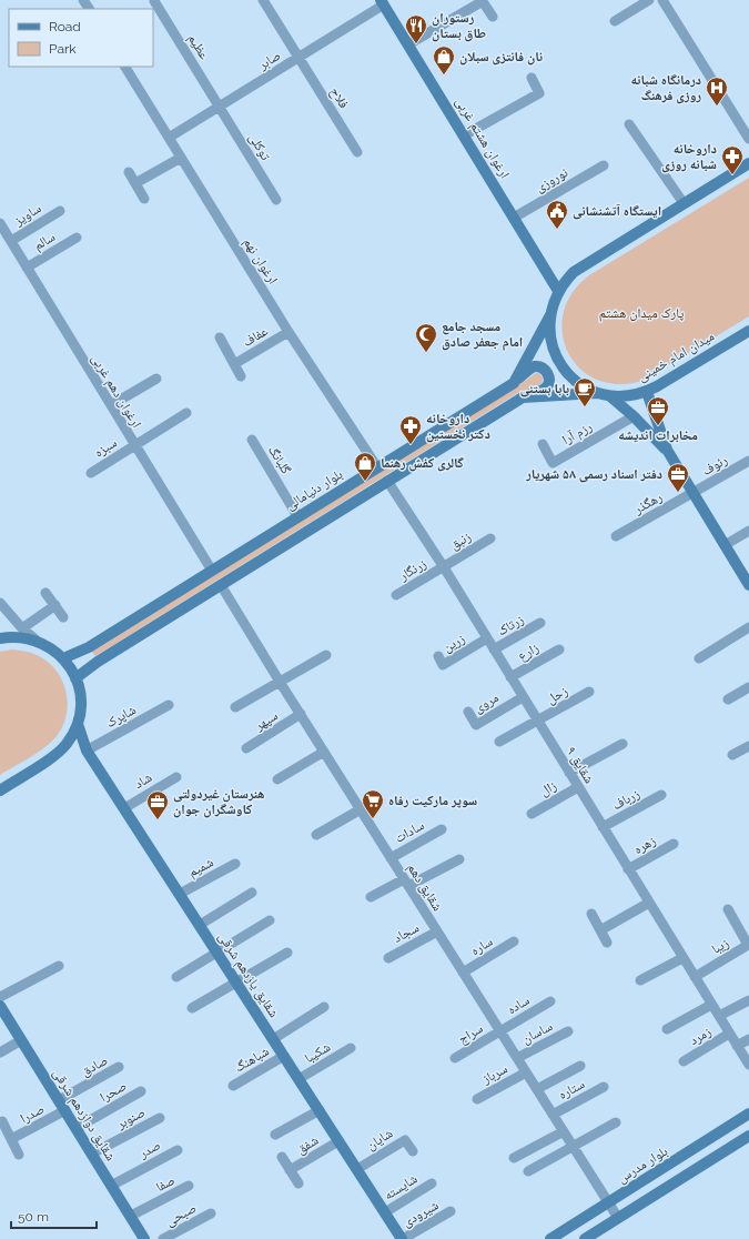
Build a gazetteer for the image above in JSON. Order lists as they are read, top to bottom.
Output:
{
  "streets": {
    "main road": [
      "ارغوان هشتم غربی",
      "میدان امام خمینی",
      "بلوار دنیامالی",
      "شقایق یازدهم شرقی",
      "شقایق دوازدهم شرقی",
      "بلوار مدرس"
    ],
    "street": [
      "عظیم",
      "صابر",
      "فلاح",
      "توکلی",
      "نوروزی",
      "ساویز",
      "سالم",
      "ارغوان نهم",
      "عفاف",
      "ارغوان دهم غربی",
      "رزم آرا",
      "سبزه",
      "گلبانگ",
      "رئوف",
      "رهگذر",
      "زنبق",
      "زرنگار",
      "زرتاک",
      "زرین",
      "زارع",
      "زحل",
      "مروی",
      "شاپرک",
      "سپهر",
      "شقایق ۹",
      "شاد",
      "زال",
      "زرباف",
      "سادات",
      "زهره",
      "شمیم",
      "شقایق دهم",
      "سجاد",
      "ساره",
      "زیبا",
      "ساده",
      "ساسان",
      "سراج",
      "زمرد",
      "شکیبا",
      "شباهنگ",
      "صادق",
      "سرباز",
      "ستاره",
      "صحرا",
      "صدرا",
      "صنوبر",
      "شایان",
      "شفق",
      "صدر",
      "صفا",
      "شایسته",
      "شیرودی",
      "صبحی"
    ]
  },
  "crossings": [
    ["عظیم", "صابر"],
    ["عظیم", "توکلی"],
    ["صابر", "فلاح"],
    ["صابر", "ارغوان هشتم غربی"],
    ["صابر", "توکلی"],
    ["صابر", "ارغوان نهم"],
    ["ارغوان هشتم غربی", "نوروزی"],
    ["ارغوان هشتم غربی", "میدان امام خمینی"],
    ["ساویز", "ارغوان دهم غربی"],
    ["سالم", "ارغوان دهم غربی"],
    ["ارغوان نهم", "عفاف"],
    ["ارغوان نهم", "بلوار دنیامالی"],
    ["میدان امام خمینی", "بلوار دنیامالی"],
    ["ارغوان دهم غربی", "سبزه"],
    ["ارغوان دهم غربی", "بلوار دنیامالی"],
    ["گلبانگ", "بلوار دنیامالی"],
    ["رئوف", "رهگذر"],
    ["زنبق", "زرنگار"],
    ["زنبق", "شقایق ۹"],
    ["زرنگار", "شقایق ۹"],
    ["زرتاک", "شقایق ۹"],
    ["زرین", "شقایق ۹"],
    ["زارع", "شقایق ۹"],
    ["زحل", "شقایق ۹"],
    ["مروی", "شقایق ۹"],
    ["شاپرک", "شقایق یازدهم شرقی"],
    ["سپهر", "شقایق دهم"],
    ["شقایق ۹", "زال"],
    ["شقایق ۹", "زرباف"],
    ["شقایق ۹", "زهره"],
    ["شقایق ۹", "زیبا"],
    ["شقایق ۹", "زمرد"],
    ["شاد", "شقایق یازدهم شرقی"],
    ["سادات", "شقایق دهم"],
    ["شمیم", "شقایق یازدهم شرقی"],
    ["شقایق دهم", "سجاد"],
    ["شقایق دهم", "ساره"],
    ["شقایق دهم", "ساده"],
    ["شقایق دهم", "ساسان"],
    ["شقایق دهم", "سراج"],
    ["شقایق دهم", "سرباز"],
    ["شقایق دهم", "ستاره"],
    ["شقایق دهم", "بلوار مدرس"],
    ["شقایق یازدهم شرقی", "شکیبا"],
    ["شقایق یازدهم شرقی", "شباهنگ"],
    ["شقایق یازدهم شرقی", "شایان"],
    ["شقایق یازدهم شرقی", "شفق"],
    ["شقایق یازدهم شرقی", "شایسته"],
    ["شقایق یازدهم شرقی", "شیرودی"],
    ["ساده", "سراج"],
    ["صادق", "شقایق دوازدهم شرقی"],
    ["صحرا", "شقایق دوازدهم شرقی"],
    ["صدرا", "شقایق دوازدهم شرقی"],
    ["شقایق دوازدهم شرقی", "صنوبر"],
    ["شقایق دوازدهم شرقی", "صدر"],
    ["شقایق دوازدهم شرقی", "صفا"]
  ],
  "parks": ["پارک میدان هشتم"],
  "places": {
    "restaurant": ["رستوران طاق بستان"],
    "shop": ["نان فانتزی سبلان", "گالری کفش رهنما"],
    "hospital": ["درمانگاه شبانه روزی فرهنگ"],
    "pharmacy": ["داروخانه شبانه روزی", "داروخانه دکتر نخستین"],
    "public building": ["ایستگاه آتشنشانی"],
    "mosque": ["مسجد جامع امام جعفر صادق"],
    "cafe": ["بابا بستنی"],
    "office": ["مخابرات اندیشه", "دفتر اسناد رسمی ۵۸ شهریار", "هنرستان غیردولتی کاوشگران جوان"],
    "supermarket": ["سوپر مارکیت رفاه"]
  },
  "legend": ["Road", "Park"],
  "scale_bar": "50 m"
}
